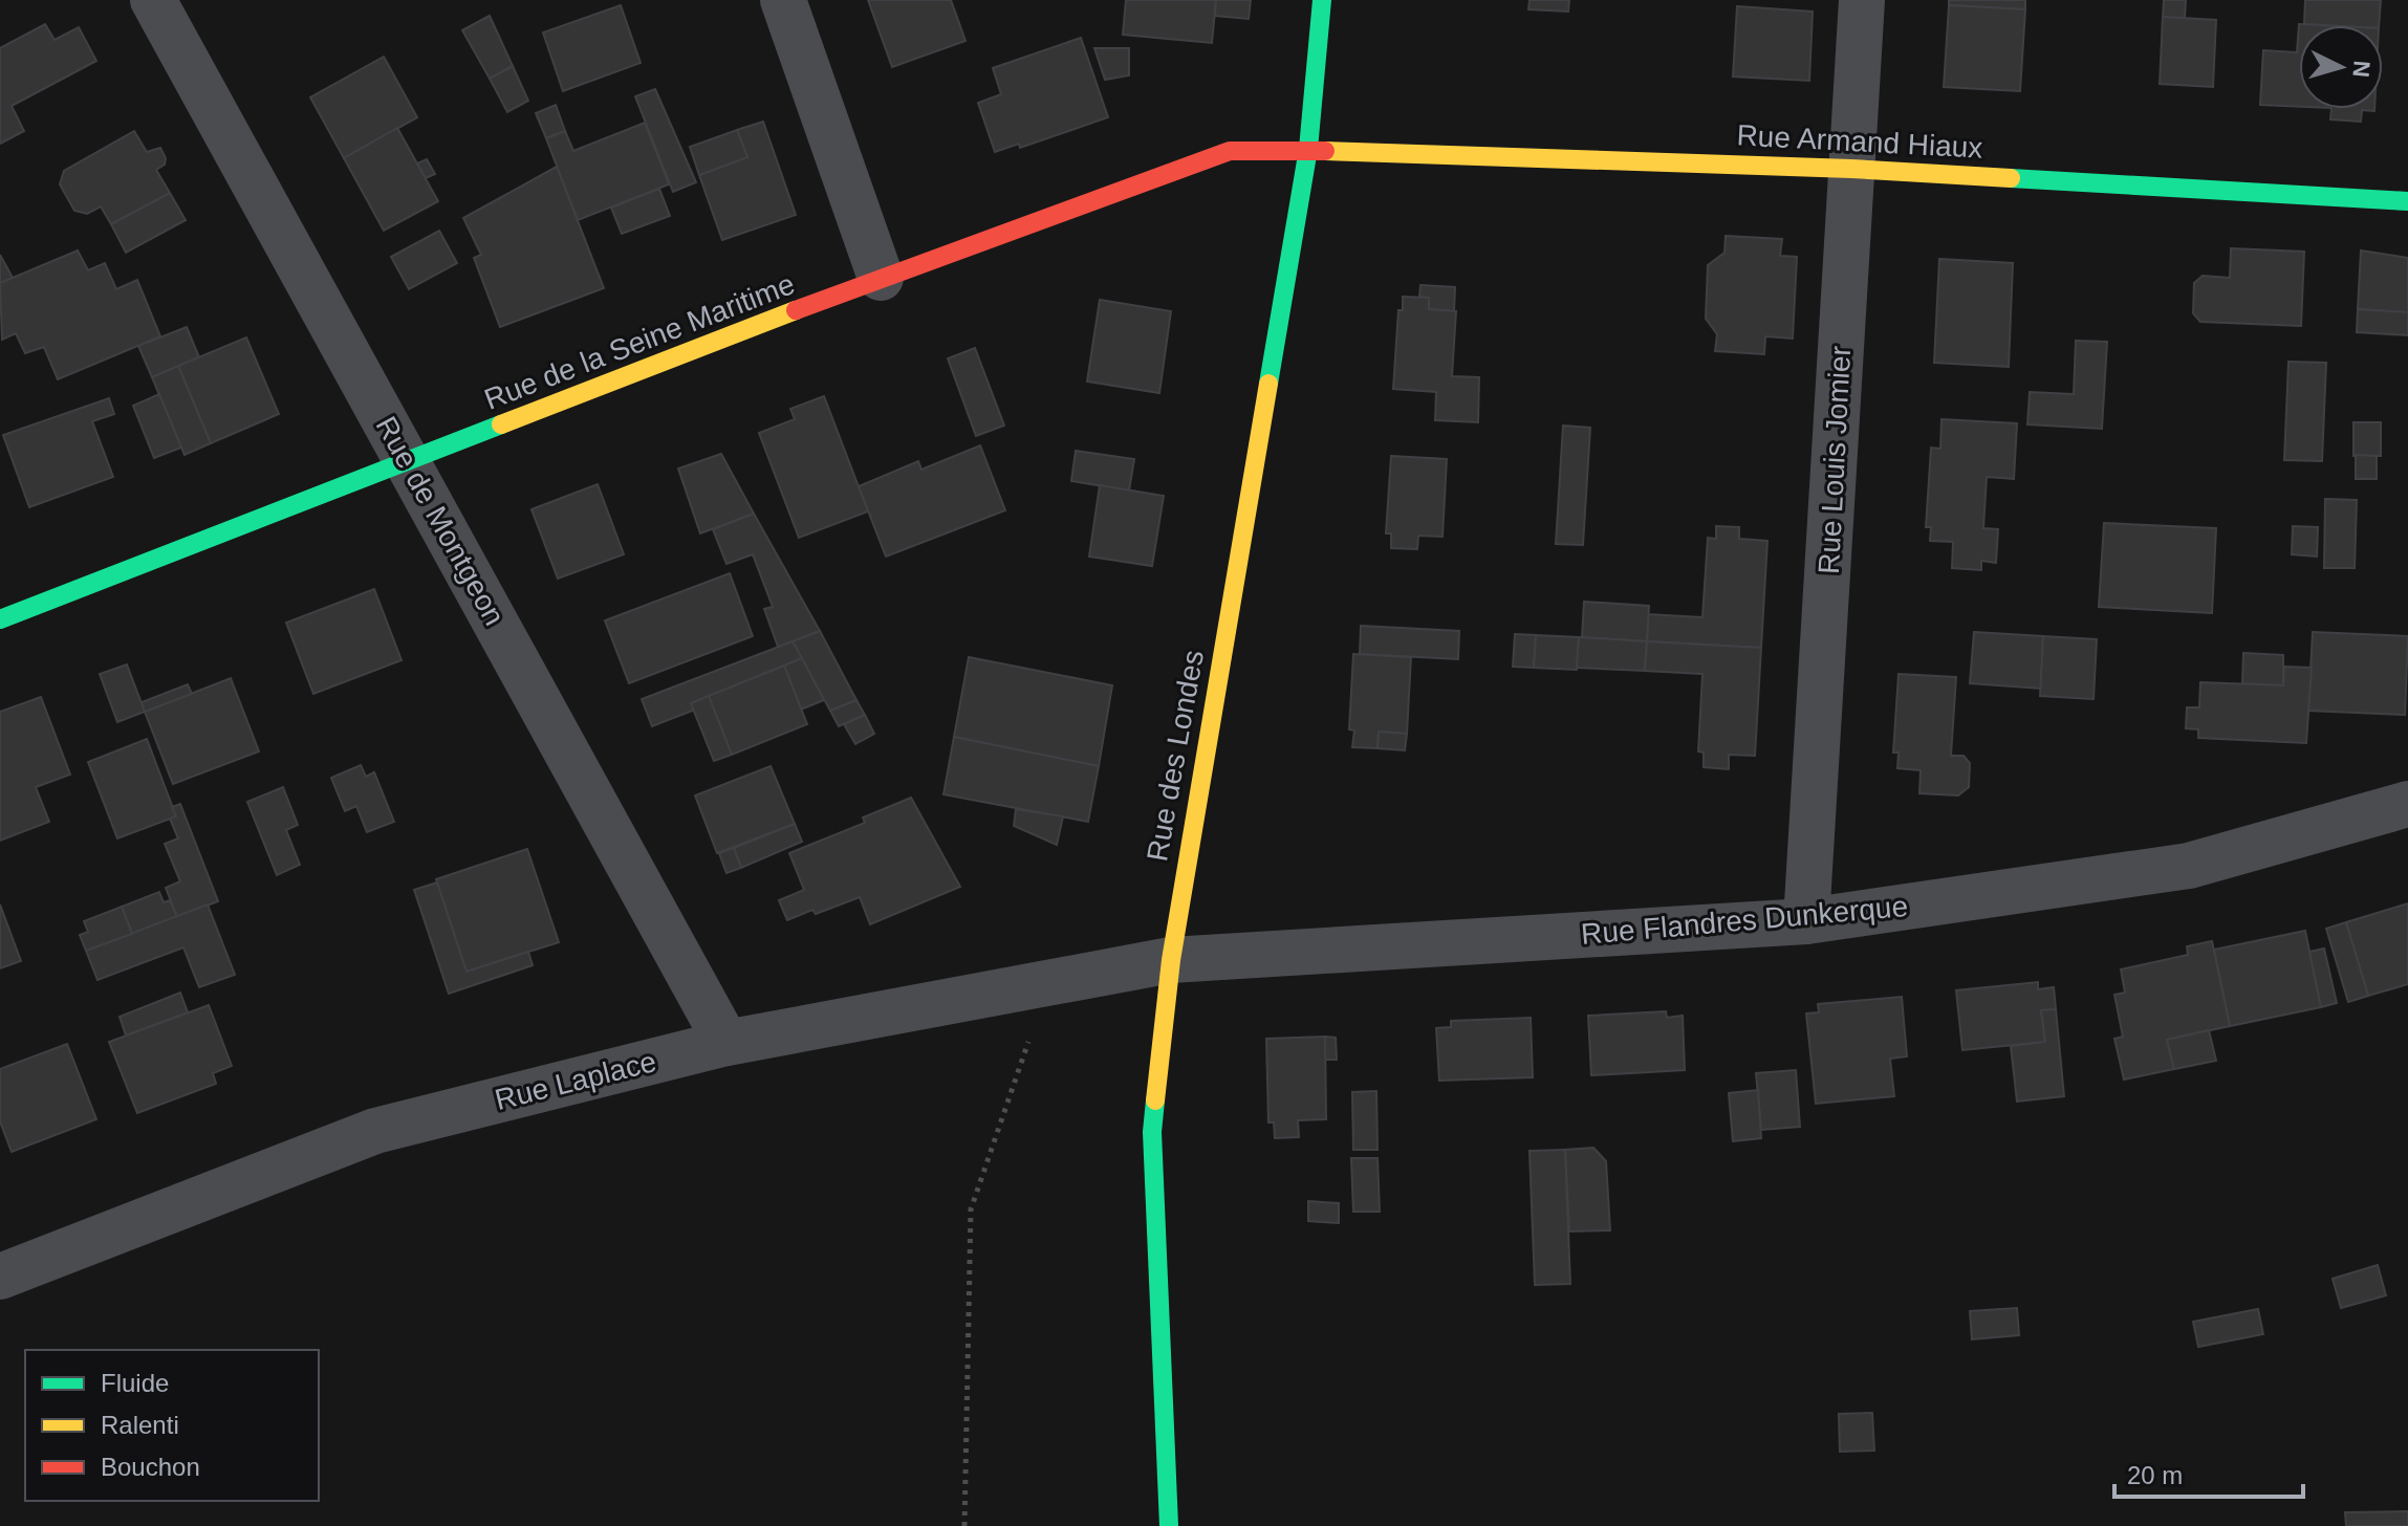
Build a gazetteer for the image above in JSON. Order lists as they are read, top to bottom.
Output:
{
  "streets": {
    "street": [
      "Rue Armand Hiaux",
      "Rue de la Seine Maritime",
      "Rue Louis Jomier",
      "Rue de Montgeon",
      "Rue des Londes",
      "Rue Flandres Dunkerque",
      "Rue Laplace"
    ]
  },
  "crossings": [
    ["Rue Armand Hiaux", "Rue de la Seine Maritime"],
    ["Rue Armand Hiaux", "Rue Louis Jomier"],
    ["Rue Armand Hiaux", "Rue des Londes"],
    ["Rue de la Seine Maritime", "Rue de Montgeon"],
    ["Rue de la Seine Maritime", "Rue des Londes"],
    ["Rue Louis Jomier", "Rue Flandres Dunkerque"],
    ["Rue de Montgeon", "Rue Laplace"],
    ["Rue des Londes", "Rue Flandres Dunkerque"],
    ["Rue des Londes", "Rue Laplace"],
    ["Rue Flandres Dunkerque", "Rue Laplace"]
  ],
  "legend": ["Fluide", "Ralenti", "Bouchon"],
  "scale_bar": "20 m",
  "north": "right"
}
